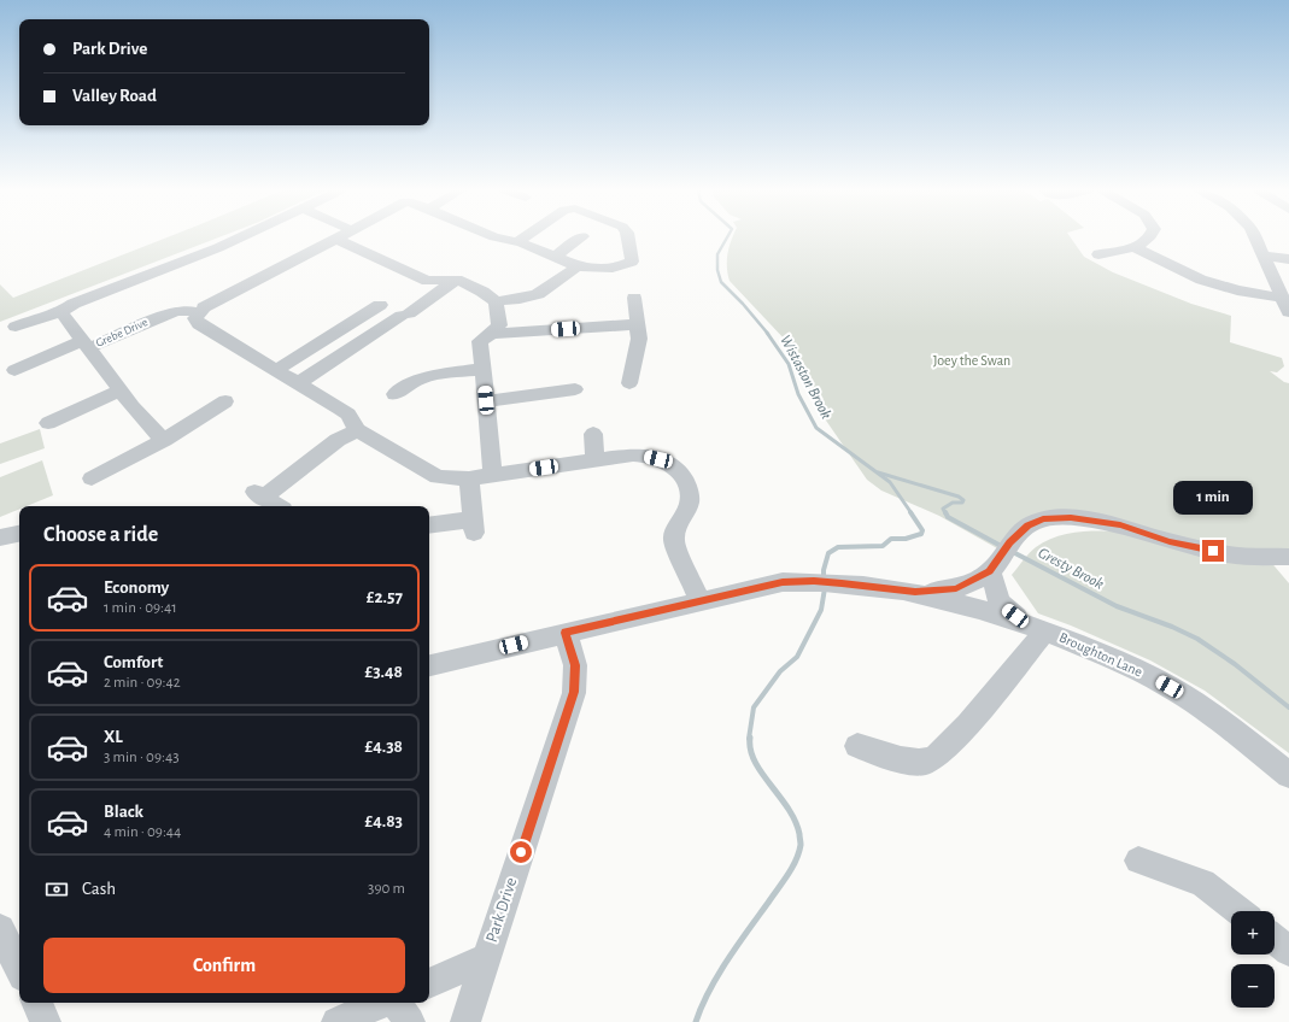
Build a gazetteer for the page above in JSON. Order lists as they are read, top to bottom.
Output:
{
  "streets": {
    "street": ["Grebe Drive", "Broughton Lane", "Park Drive"]
  },
  "water": ["Wistaston Brook", "Gresty Brook"],
  "parks": ["Joey the Swan"],
  "page": {
    "banner": ["Park Drive", "Valley Road"],
    "bubble": "1 min",
    "heading": "Choose a ride",
    "list": [
      {
        "name": "Economy",
        "note": "1 min · 09:41",
        "value": "£2.57"
      },
      {
        "name": "Comfort",
        "note": "2 min · 09:42",
        "value": "£3.48"
      },
      {
        "name": "XL",
        "note": "3 min · 09:43",
        "value": "£4.38"
      },
      {
        "name": "Black",
        "note": "4 min · 09:44",
        "value": "£4.83"
      }
    ],
    "pay": ["Cash", "390 m"],
    "map_buttons": ["+", "−"],
    "buttons": "Confirm"
  }
}
